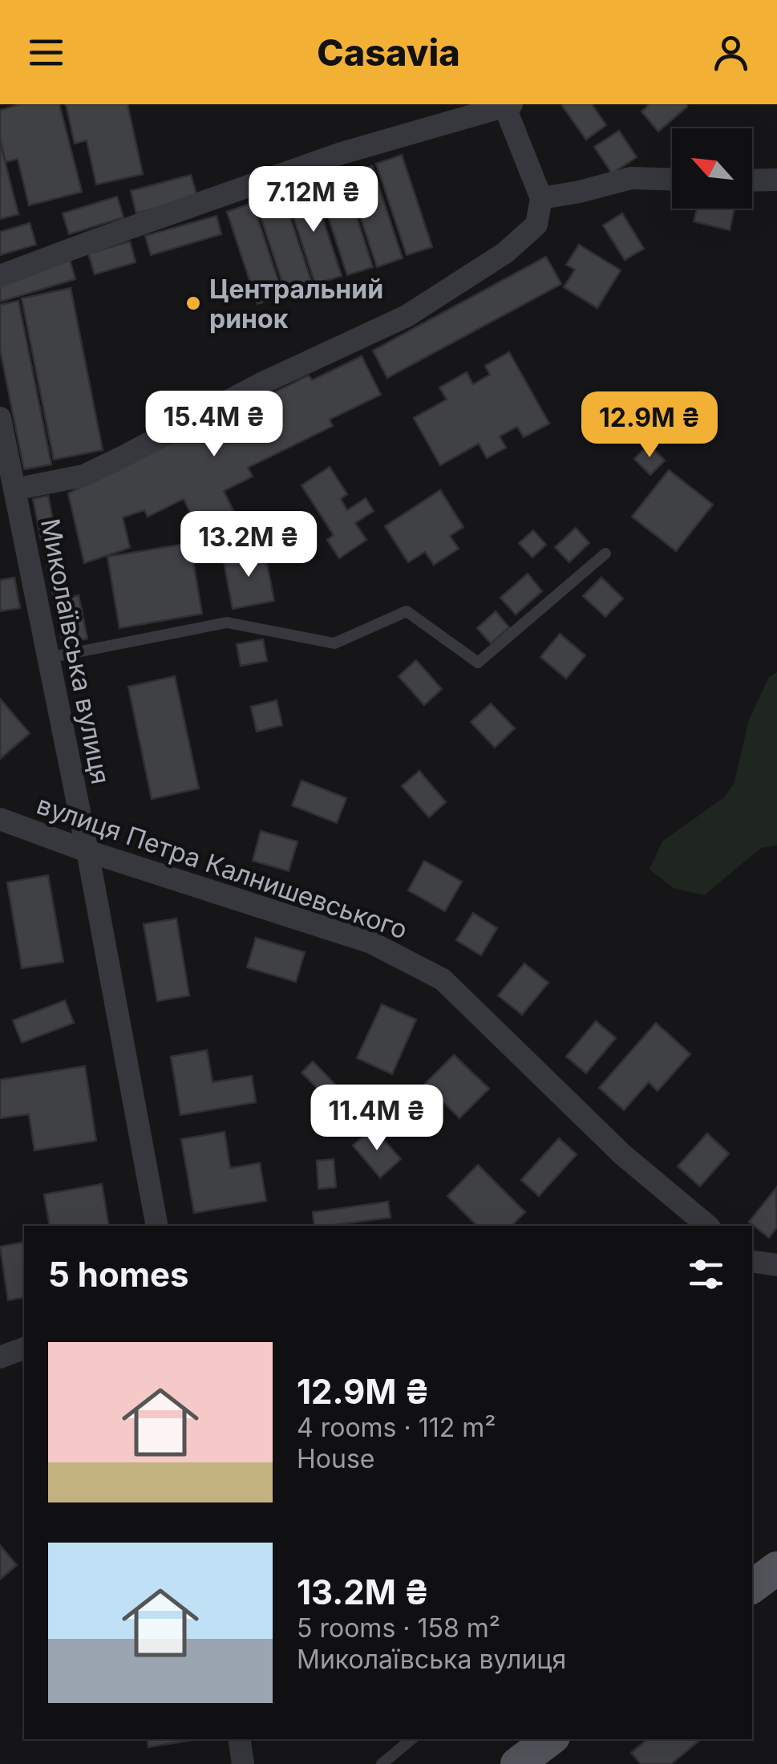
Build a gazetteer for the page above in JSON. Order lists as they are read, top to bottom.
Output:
{
  "streets": {
    "street": ["Миколаївська вулиця", "вулиця Петра Калнишевського"]
  },
  "crossings": [
    ["Миколаївська вулиця", "вулиця Петра Калнишевського"]
  ],
  "places": ["Центральний ринок"],
  "north": "top left",
  "page": {
    "header": "Casavia",
    "price": [
      "7.12M ₴",
      "15.4M ₴",
      "12.9M ₴",
      "13.2M ₴",
      "11.4M ₴"
    ],
    "heading": "5 homes",
    "list": [
      {
        "name": "12.9M ₴",
        "note": "4 rooms · 112 m² · House"
      },
      {
        "name": "13.2M ₴",
        "note": "5 rooms · 158 m² · Миколаївська вулиця"
      }
    ]
  }
}
